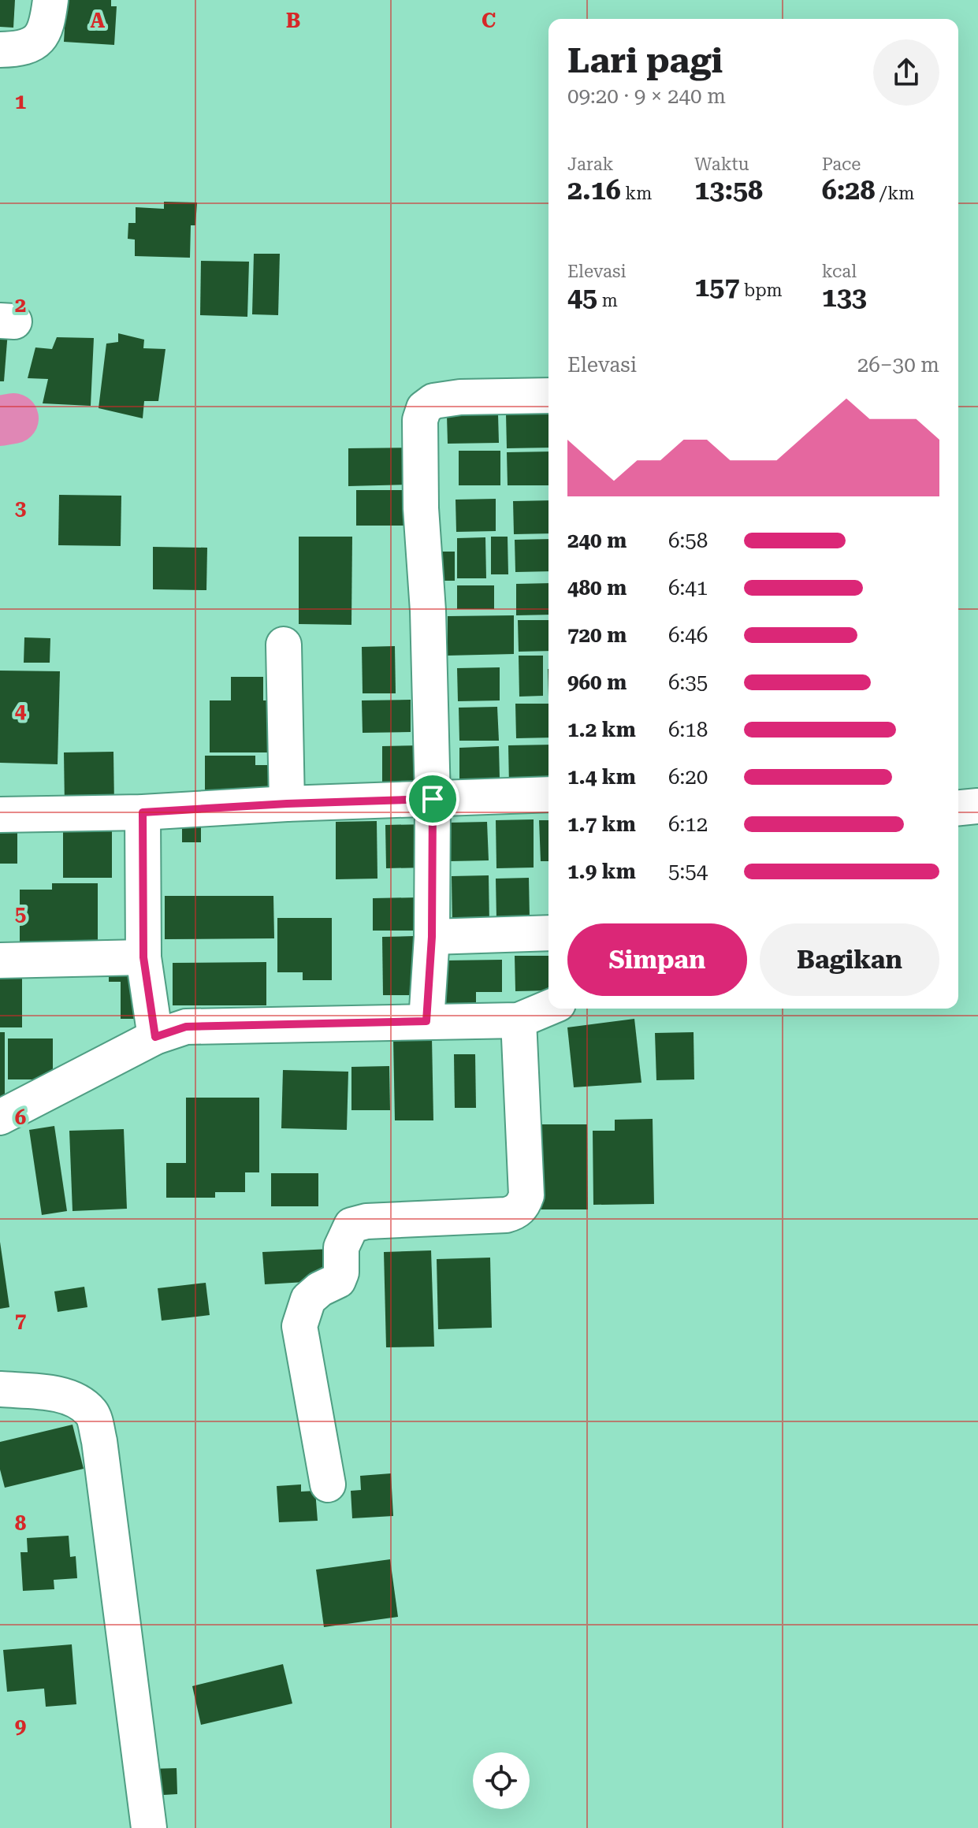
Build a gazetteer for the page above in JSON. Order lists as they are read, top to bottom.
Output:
{
  "page": {
    "heading": ["Lari pagi", "09:20 · 9 × 240 m"],
    "stats": [
      ["Jarak", "2.16 km"],
      ["Waktu", "13:58"],
      ["Pace", "6:28 /km"],
      ["Elevasi", "45 m"],
      ["157 bpm"],
      ["kcal", "133"]
    ],
    "chart": ["Elevasi", "26–30 m"],
    "list": [
      {
        "name": "240 m",
        "note": "6:58"
      },
      {
        "name": "480 m",
        "note": "6:41"
      },
      {
        "name": "720 m",
        "note": "6:46"
      },
      {
        "name": "960 m",
        "note": "6:35"
      },
      {
        "name": "1.2 km",
        "note": "6:18"
      },
      {
        "name": "1.4 km",
        "note": "6:20"
      },
      {
        "name": "1.7 km",
        "note": "6:12"
      },
      {
        "name": "1.9 km",
        "note": "5:54"
      }
    ],
    "buttons": ["Simpan", "Bagikan"]
  },
  "grid": {
    "columns": ["A", "B", "C"],
    "rows": [
      "1",
      "2",
      "3",
      "4",
      "5",
      "6",
      "7",
      "8",
      "9"
    ]
  }
}
